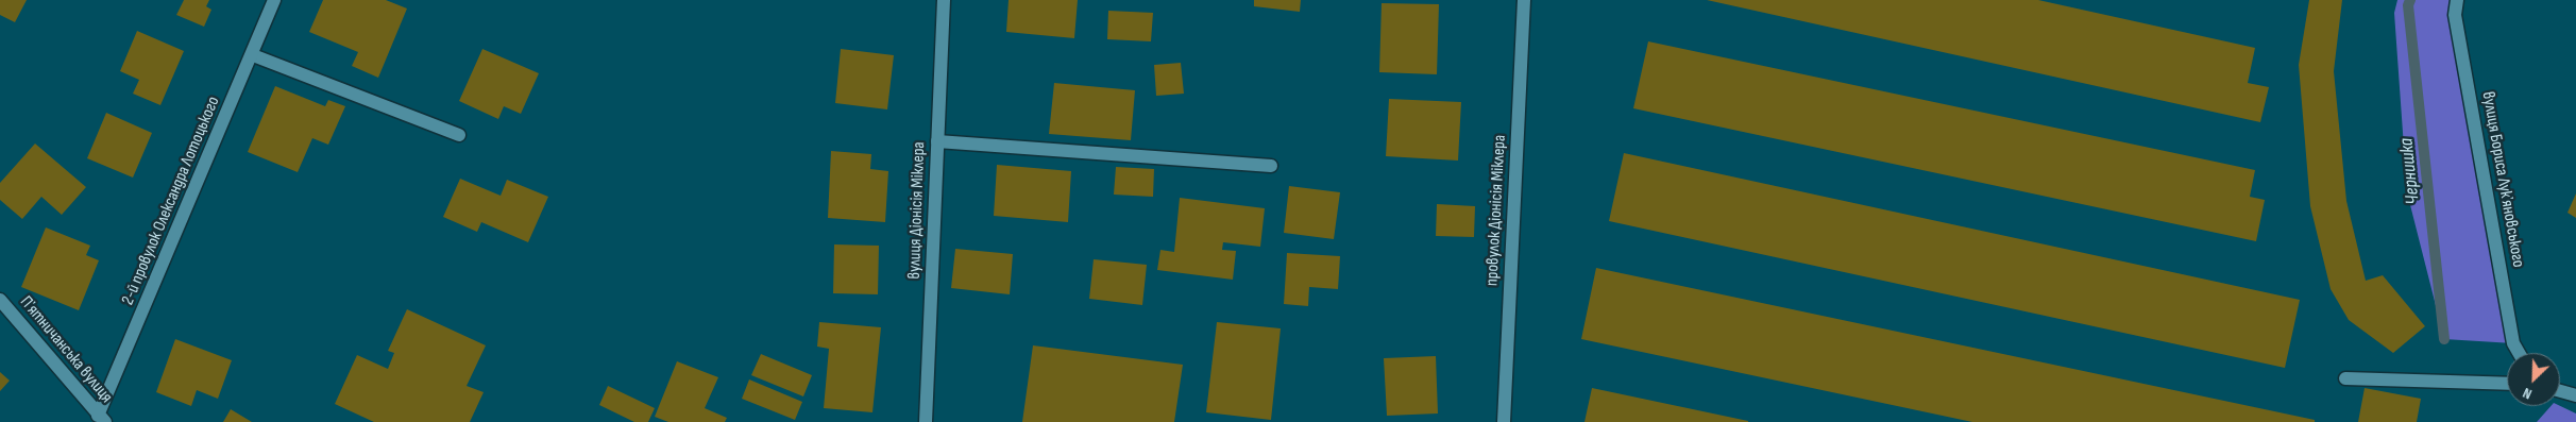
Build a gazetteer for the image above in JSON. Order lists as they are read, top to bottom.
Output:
{
  "streets": {
    "street": [
      "вулиця Бориса Лукʼяновського",
      "2-й провулок Олександра Лотоцького",
      "вулиця Діонісія Міклера",
      "провулок Діонісія Міклера",
      "Пʼятничанська вулиця"
    ]
  },
  "crossings": [
    ["2-й провулок Олександра Лотоцького", "Пʼятничанська вулиця"]
  ],
  "water": ["Чернишка"],
  "north": "bottom left"
}
